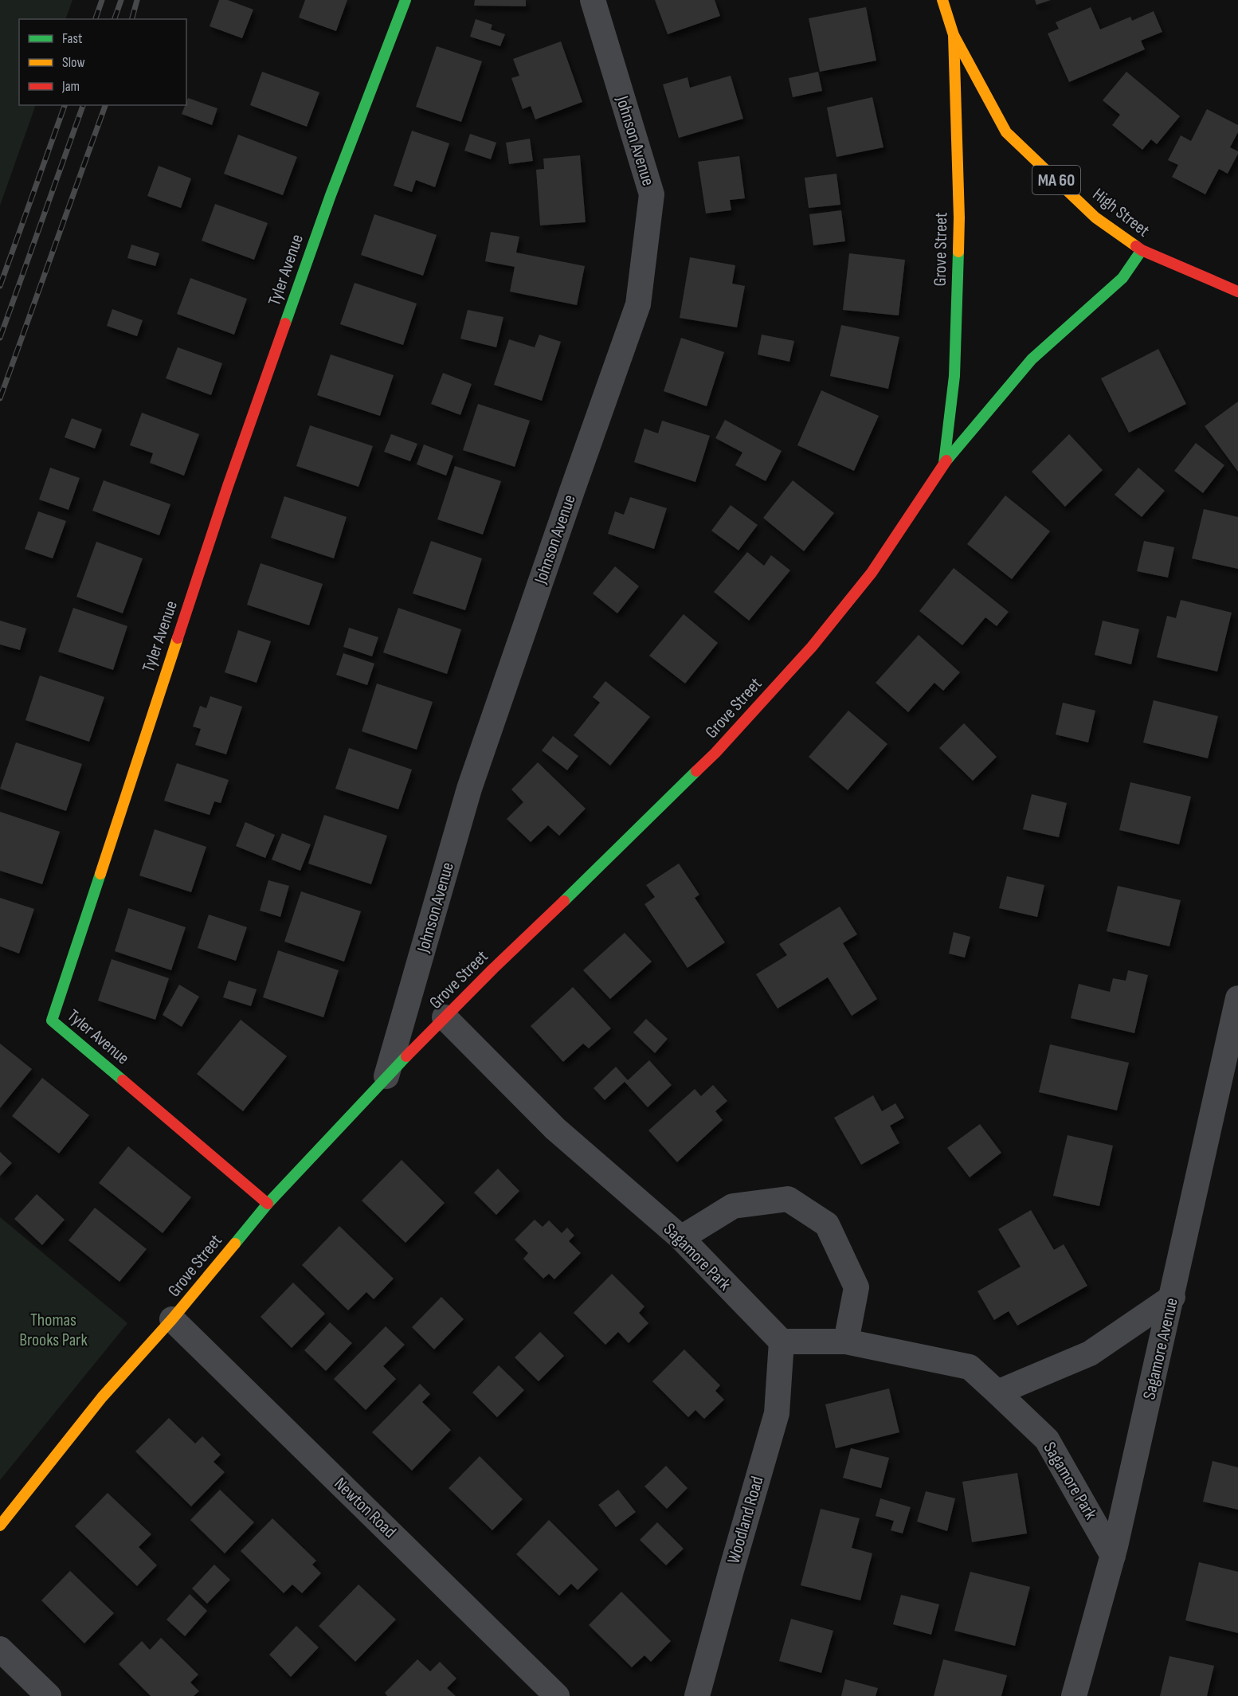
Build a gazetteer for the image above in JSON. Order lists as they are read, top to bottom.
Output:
{
  "streets": {
    "street": [
      "Johnson Avenue",
      "MA 60",
      "High Street",
      "Grove Street",
      "Tyler Avenue",
      "Sagamore Park",
      "Sagamore Avenue",
      "Newton Road",
      "Woodland Road"
    ]
  },
  "crossings": [
    ["Johnson Avenue", "Grove Street"],
    ["High Street", "Grove Street"],
    ["Grove Street", "Tyler Avenue"],
    ["Grove Street", "Sagamore Park"],
    ["Grove Street", "Newton Road"],
    ["Sagamore Park", "Sagamore Avenue"],
    ["Sagamore Park", "Woodland Road"]
  ],
  "parks": ["Thomas Brooks Park"],
  "legend": ["Fast", "Slow", "Jam"]
}
